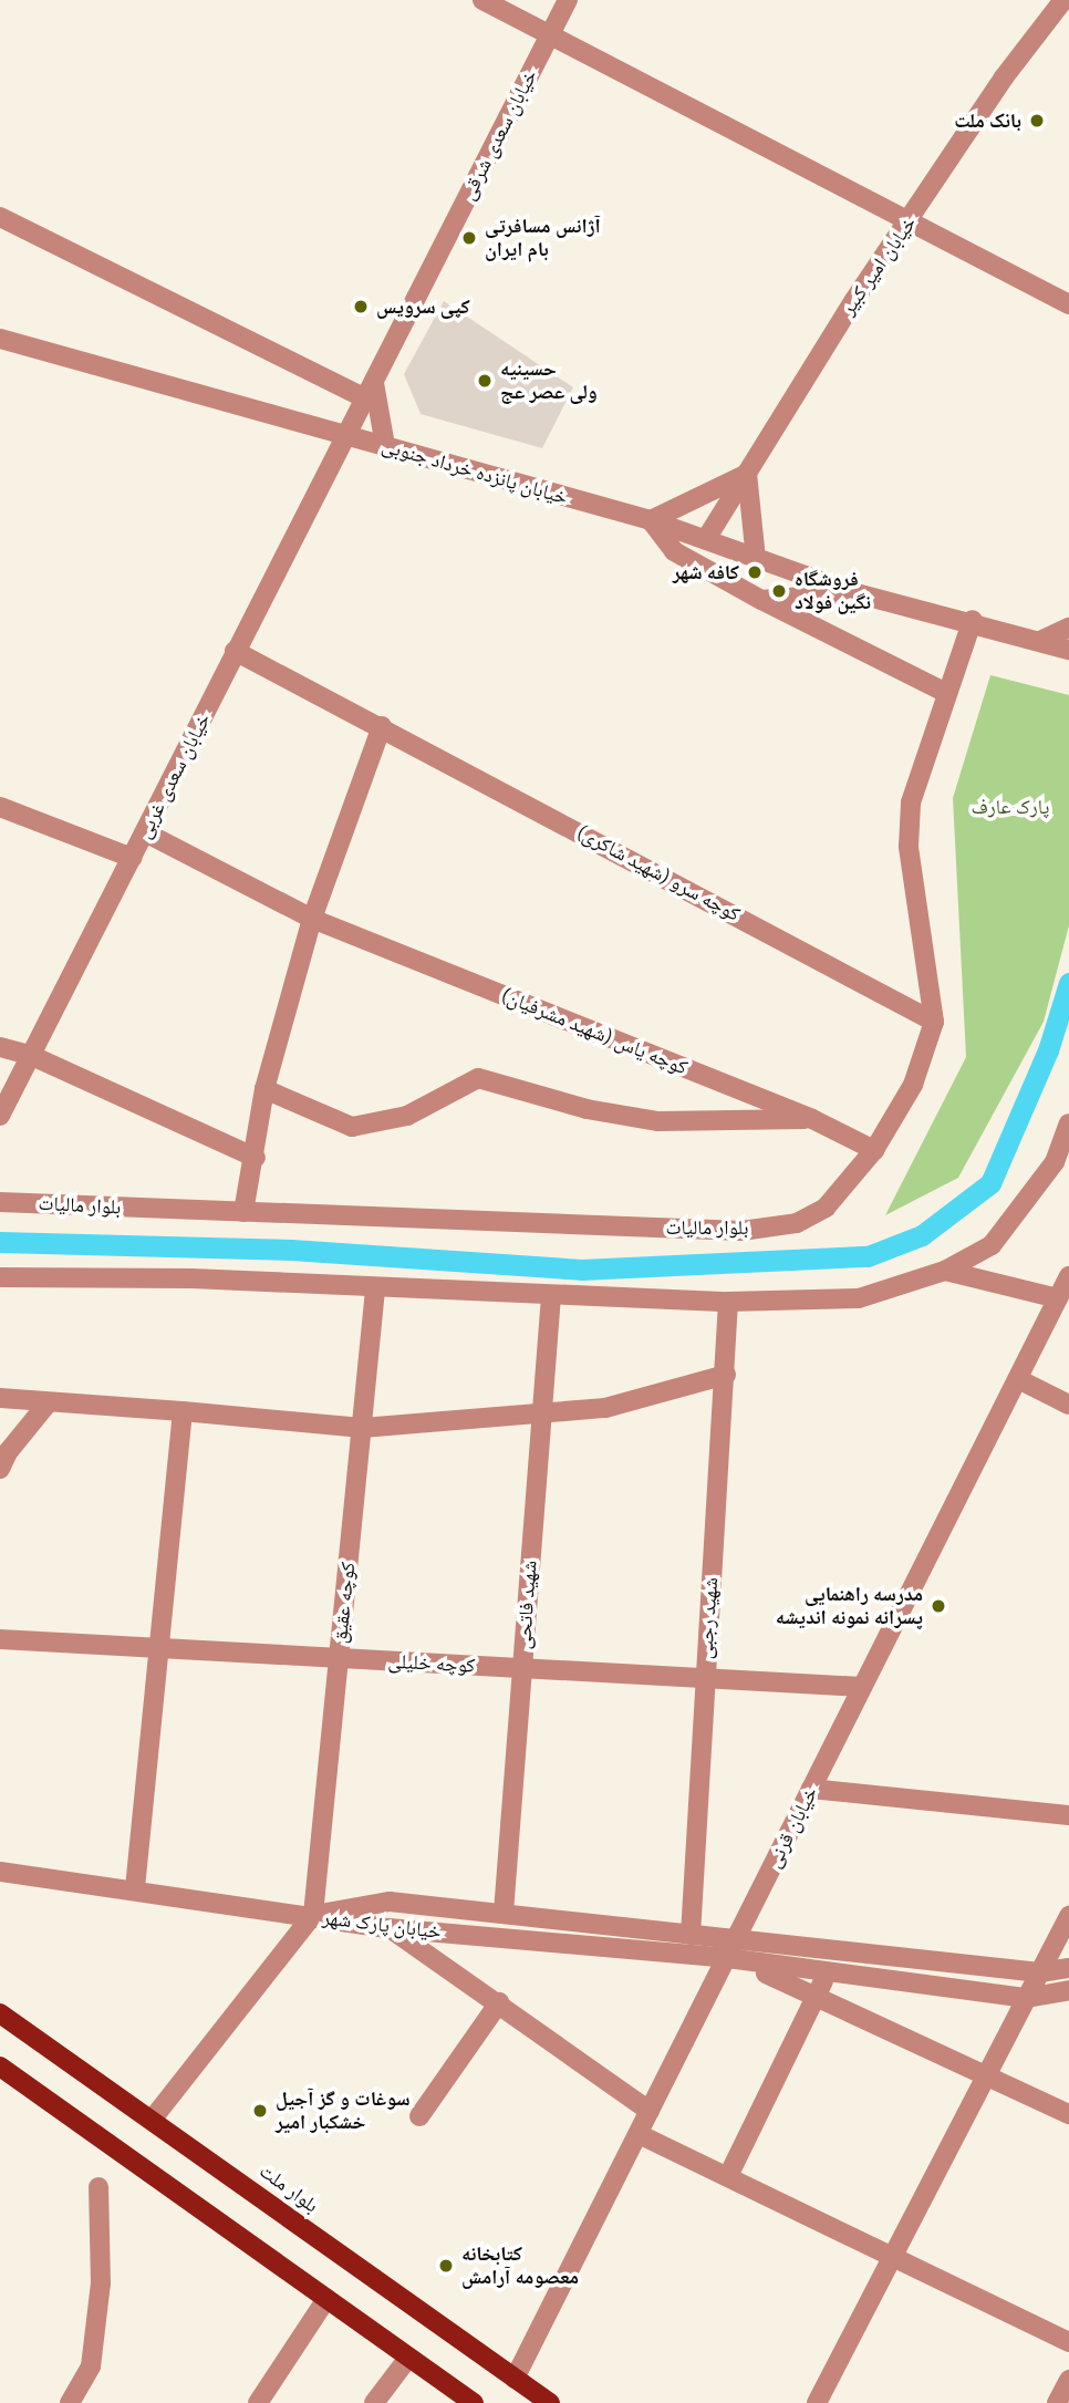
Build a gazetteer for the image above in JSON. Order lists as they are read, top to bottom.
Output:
{
  "streets": {
    "main road": ["بلوار ملت"],
    "street": [
      "خیابان سعدی شرقی",
      "خیابان امیر کبیر",
      "خیابان پانزده خرداد جنوبی",
      "خیابان سعدی غربی",
      "کوچه سرو (شهید شاکری)",
      "کوچه یاس (شهید مشرفیان)",
      "بلوار مالیات",
      "کوچه عقیق",
      "شهید فاتحی",
      "شهید رجبی",
      "کوچه خلیلی",
      "خیابان قرنی",
      "خیابان پارک شهر"
    ]
  },
  "crossings": [
    ["خیابان سعدی شرقی", "خیابان پانزده خرداد جنوبی"],
    ["خیابان سعدی شرقی", "خیابان سعدی غربی"],
    ["خیابان امیر کبیر", "خیابان پانزده خرداد جنوبی"],
    ["خیابان پانزده خرداد جنوبی", "خیابان سعدی غربی"],
    ["خیابان پانزده خرداد جنوبی", "بلوار مالیات"],
    ["خیابان سعدی غربی", "کوچه سرو (شهید شاکری)"],
    ["خیابان سعدی غربی", "کوچه یاس (شهید مشرفیان)"],
    ["کوچه سرو (شهید شاکری)", "بلوار مالیات"],
    ["کوچه یاس (شهید مشرفیان)", "بلوار مالیات"],
    ["کوچه عقیق", "کوچه خلیلی"],
    ["کوچه عقیق", "خیابان پارک شهر"],
    ["شهید فاتحی", "کوچه خلیلی"],
    ["شهید فاتحی", "خیابان پارک شهر"],
    ["شهید رجبی", "کوچه خلیلی"],
    ["شهید رجبی", "خیابان پارک شهر"],
    ["کوچه خلیلی", "خیابان قرنی"],
    ["خیابان قرنی", "خیابان پارک شهر"],
    ["خیابان قرنی", "بلوار ملت"]
  ],
  "parks": ["پارک عارف"],
  "places": [
    "بانک ملت",
    "آژانس مسافرتی بام ایران",
    "کپی سرویس",
    "حسینیه ولی عصر عج",
    "کافه شهر",
    "فروشگاه نگین فولاد",
    "مدرسه راهنمایی پسرانه نمونه اندیشه",
    "سوغات و گز آجیل خشکبار امیر",
    "کتابخانه معصومه آرامش"
  ]
}
